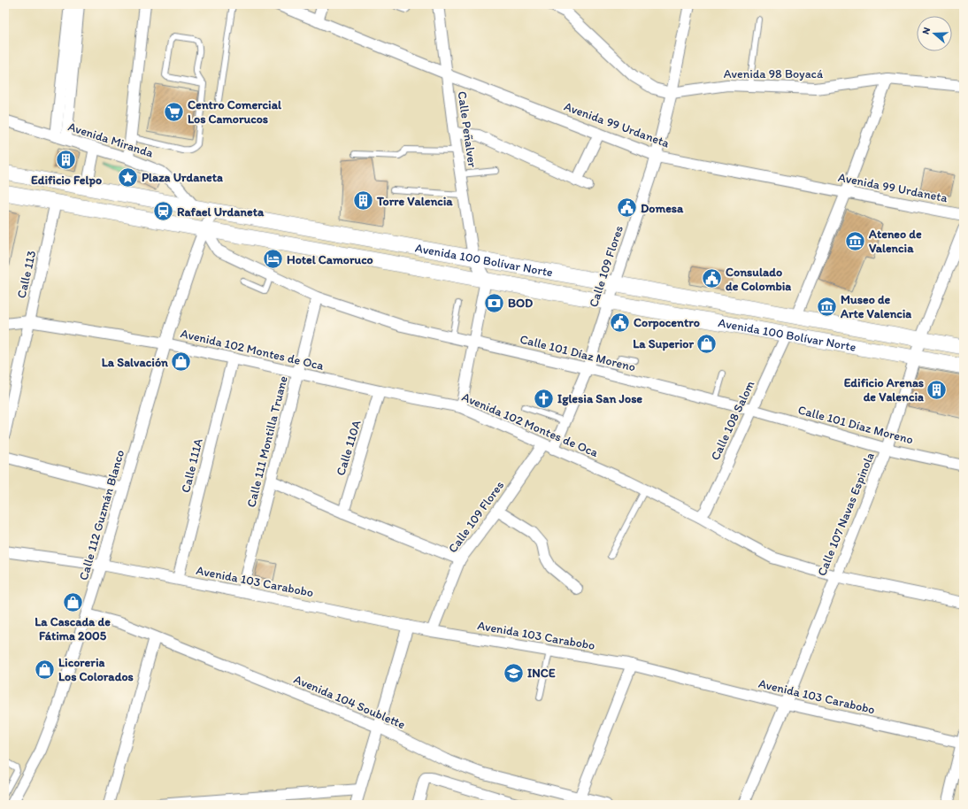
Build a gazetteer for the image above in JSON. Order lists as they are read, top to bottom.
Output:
{
  "streets": {
    "main road": ["Avenida 100 Bolívar Norte"],
    "street": [
      "Avenida 98 Boyacá",
      "Avenida 99 Urdaneta",
      "Calle Peñalver",
      "Avenida Miranda",
      "Calle 109 Flores",
      "Calle 113",
      "Avenida 102 Montes de Oca",
      "Calle 101 Díaz Moreno",
      "Calle 108 Salom",
      "Calle 111 Montilla Truane",
      "Calle 110A",
      "Calle 111A",
      "Calle 107 Navas Espinola",
      "Calle 112 Guzmán Blanco",
      "Avenida 103 Carabobo",
      "Avenida 104 Soublette"
    ]
  },
  "crossings": [
    ["Avenida 98 Boyacá", "Calle 109 Flores"],
    ["Avenida 99 Urdaneta", "Calle Peñalver"],
    ["Avenida 99 Urdaneta", "Calle 109 Flores"],
    ["Calle Peñalver", "Avenida 100 Bolívar Norte"],
    ["Avenida Miranda", "Avenida 100 Bolívar Norte"],
    ["Avenida 100 Bolívar Norte", "Calle 109 Flores"],
    ["Avenida 100 Bolívar Norte", "Calle 113"],
    ["Avenida 100 Bolívar Norte", "Calle 101 Díaz Moreno"],
    ["Avenida 100 Bolívar Norte", "Calle 108 Salom"],
    ["Avenida 100 Bolívar Norte", "Calle 107 Navas Espinola"],
    ["Avenida 100 Bolívar Norte", "Calle 112 Guzmán Blanco"],
    ["Calle 109 Flores", "Avenida 102 Montes de Oca"],
    ["Calle 109 Flores", "Calle 101 Díaz Moreno"],
    ["Calle 109 Flores", "Avenida 103 Carabobo"],
    ["Calle 113", "Avenida 102 Montes de Oca"],
    ["Avenida 102 Montes de Oca", "Calle 108 Salom"],
    ["Avenida 102 Montes de Oca", "Calle 111 Montilla Truane"],
    ["Avenida 102 Montes de Oca", "Calle 110A"],
    ["Avenida 102 Montes de Oca", "Calle 111A"],
    ["Avenida 102 Montes de Oca", "Calle 107 Navas Espinola"],
    ["Avenida 102 Montes de Oca", "Calle 112 Guzmán Blanco"],
    ["Calle 101 Díaz Moreno", "Calle 108 Salom"],
    ["Calle 101 Díaz Moreno", "Calle 111 Montilla Truane"],
    ["Calle 101 Díaz Moreno", "Calle 107 Navas Espinola"],
    ["Calle 101 Díaz Moreno", "Calle 112 Guzmán Blanco"],
    ["Calle 111 Montilla Truane", "Avenida 103 Carabobo"],
    ["Calle 111A", "Avenida 103 Carabobo"],
    ["Calle 107 Navas Espinola", "Avenida 103 Carabobo"],
    ["Calle 112 Guzmán Blanco", "Avenida 103 Carabobo"],
    ["Calle 112 Guzmán Blanco", "Avenida 104 Soublette"]
  ],
  "places": {
    "supermarket": ["Centro Comercial Los Camorucos"],
    "building": ["Edificio Felpo", "Torre Valencia", "Edificio Arenas de Valencia"],
    "place": ["Plaza Urdaneta"],
    "public building": ["Domesa", "Consulado de Colombia", "Corpocentro"],
    "station": ["Rafael Urdaneta"],
    "museum": ["Ateneo de Valencia", "Museo de Arte Valencia"],
    "hotel": ["Hotel Camoruco"],
    "bank": ["BOD"],
    "shop": [
      "La Superior",
      "La Salvación",
      "La Cascada de Fátima 2005",
      "Licoreria Los Colorados"
    ],
    "church": ["Iglesia San Jose"],
    "school or university": ["INCE"]
  },
  "north": "left"
}
